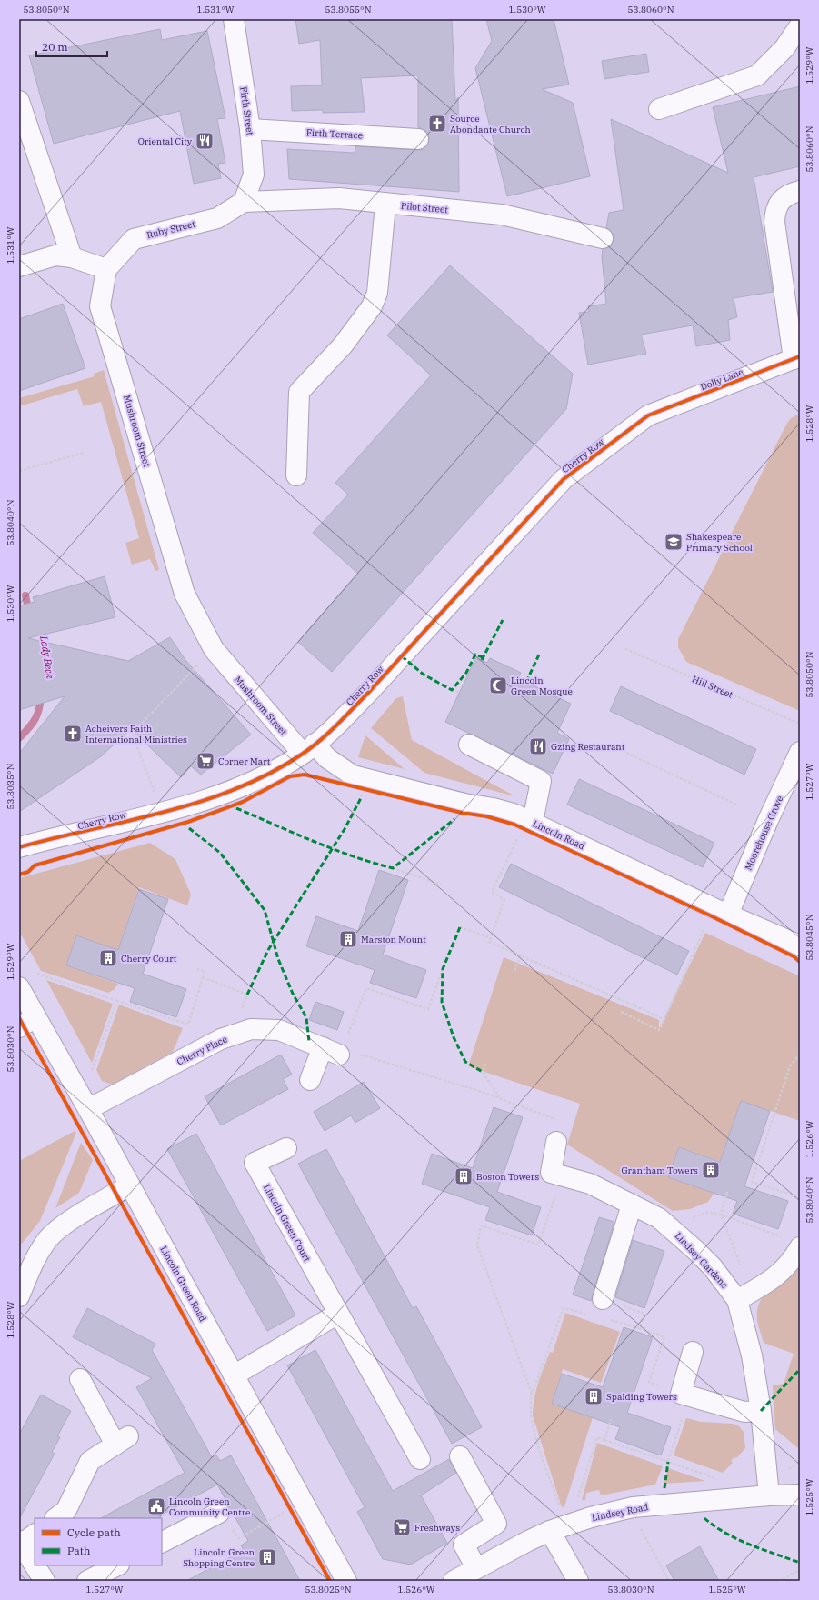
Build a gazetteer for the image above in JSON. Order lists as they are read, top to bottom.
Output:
{
  "streets": {
    "street": [
      "Firth Street",
      "Firth Terrace",
      "Pilot Street",
      "Ruby Street",
      "Dolly Lane",
      "Mushroom Street",
      "Cherry Row",
      "Moorehouse Grove",
      "Lincoln Road",
      "Cherry Place",
      "Lincoln Green Court",
      "Lindsey Gardens",
      "Lincoln Green Road",
      "Lindsey Road"
    ],
    "path": ["Hill Street"]
  },
  "crossings": [
    ["Firth Street", "Firth Terrace"],
    ["Firth Street", "Pilot Street"],
    ["Firth Street", "Ruby Street"],
    ["Pilot Street", "Ruby Street"],
    ["Ruby Street", "Mushroom Street"],
    ["Dolly Lane", "Cherry Row"],
    ["Mushroom Street", "Cherry Row"],
    ["Mushroom Street", "Lincoln Road"],
    ["Cherry Row", "Lincoln Road"],
    ["Moorehouse Grove", "Lincoln Road"],
    ["Cherry Place", "Lincoln Green Road"],
    ["Lindsey Gardens", "Lindsey Road"]
  ],
  "water": ["Lady Beck"],
  "places": {
    "church": ["Source Abondante Church", "Acheivers Faith International Ministries"],
    "restaurant": ["Oriental City", "Gzing Restaurant"],
    "school or university": ["Shakespeare Primary School"],
    "mosque": ["Lincoln Green Mosque"],
    "supermarket": ["Corner Mart", "Freshways"],
    "building": [
      "Marston Mount",
      "Cherry Court",
      "Grantham Towers",
      "Boston Towers",
      "Spalding Towers",
      "Lincoln Green Shopping Centre"
    ],
    "public building": ["Lincoln Green Community Centre"]
  },
  "legend": ["Cycle path", "Path"],
  "scale_bar": "20 m",
  "coordinates": [
    "53.8050°N",
    "1.531°W",
    "53.8055°N",
    "1.530°W",
    "53.8060°N",
    "1.529°W",
    "1.528°W",
    "53.8040°N",
    "1.527°W",
    "53.8035°N",
    "53.8045°N",
    "53.8030°N",
    "1.526°W",
    "1.525°W",
    "53.8025°N"
  ]
}
